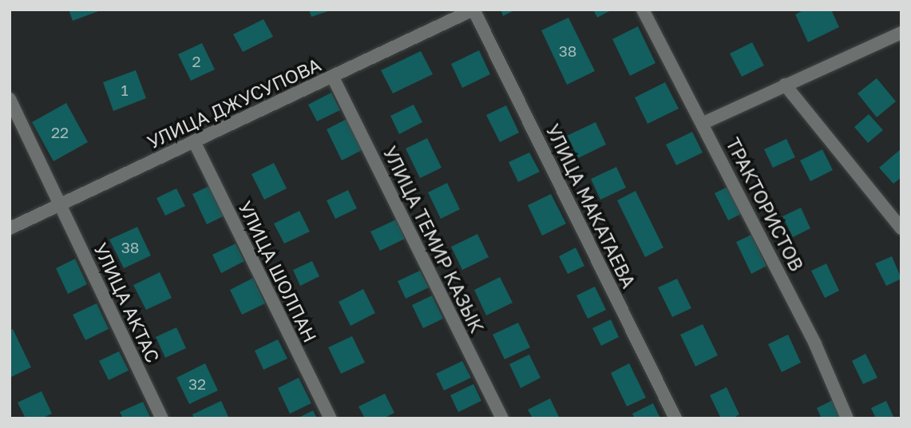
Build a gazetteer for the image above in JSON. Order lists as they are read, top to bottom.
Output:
{
  "streets": {
    "street": [
      "УЛИЦА ДЖУСУПОВА",
      "ТРАКТОРИСТОВ",
      "УЛИЦА МАКАТАЕВА",
      "УЛИЦА ТЕМИР КАЗЫК",
      "УЛИЦА ШОЛПАН",
      "УЛИЦА АКТАС"
    ]
  },
  "crossings": [
    ["УЛИЦА ДЖУСУПОВА", "УЛИЦА МАКАТАЕВА"],
    ["УЛИЦА ДЖУСУПОВА", "УЛИЦА ТЕМИР КАЗЫК"],
    ["УЛИЦА ДЖУСУПОВА", "УЛИЦА ШОЛПАН"],
    ["УЛИЦА ДЖУСУПОВА", "УЛИЦА АКТАС"]
  ],
  "house_numbers": [
    "38",
    "2",
    "1",
    "22",
    "38",
    "32"
  ]
}
